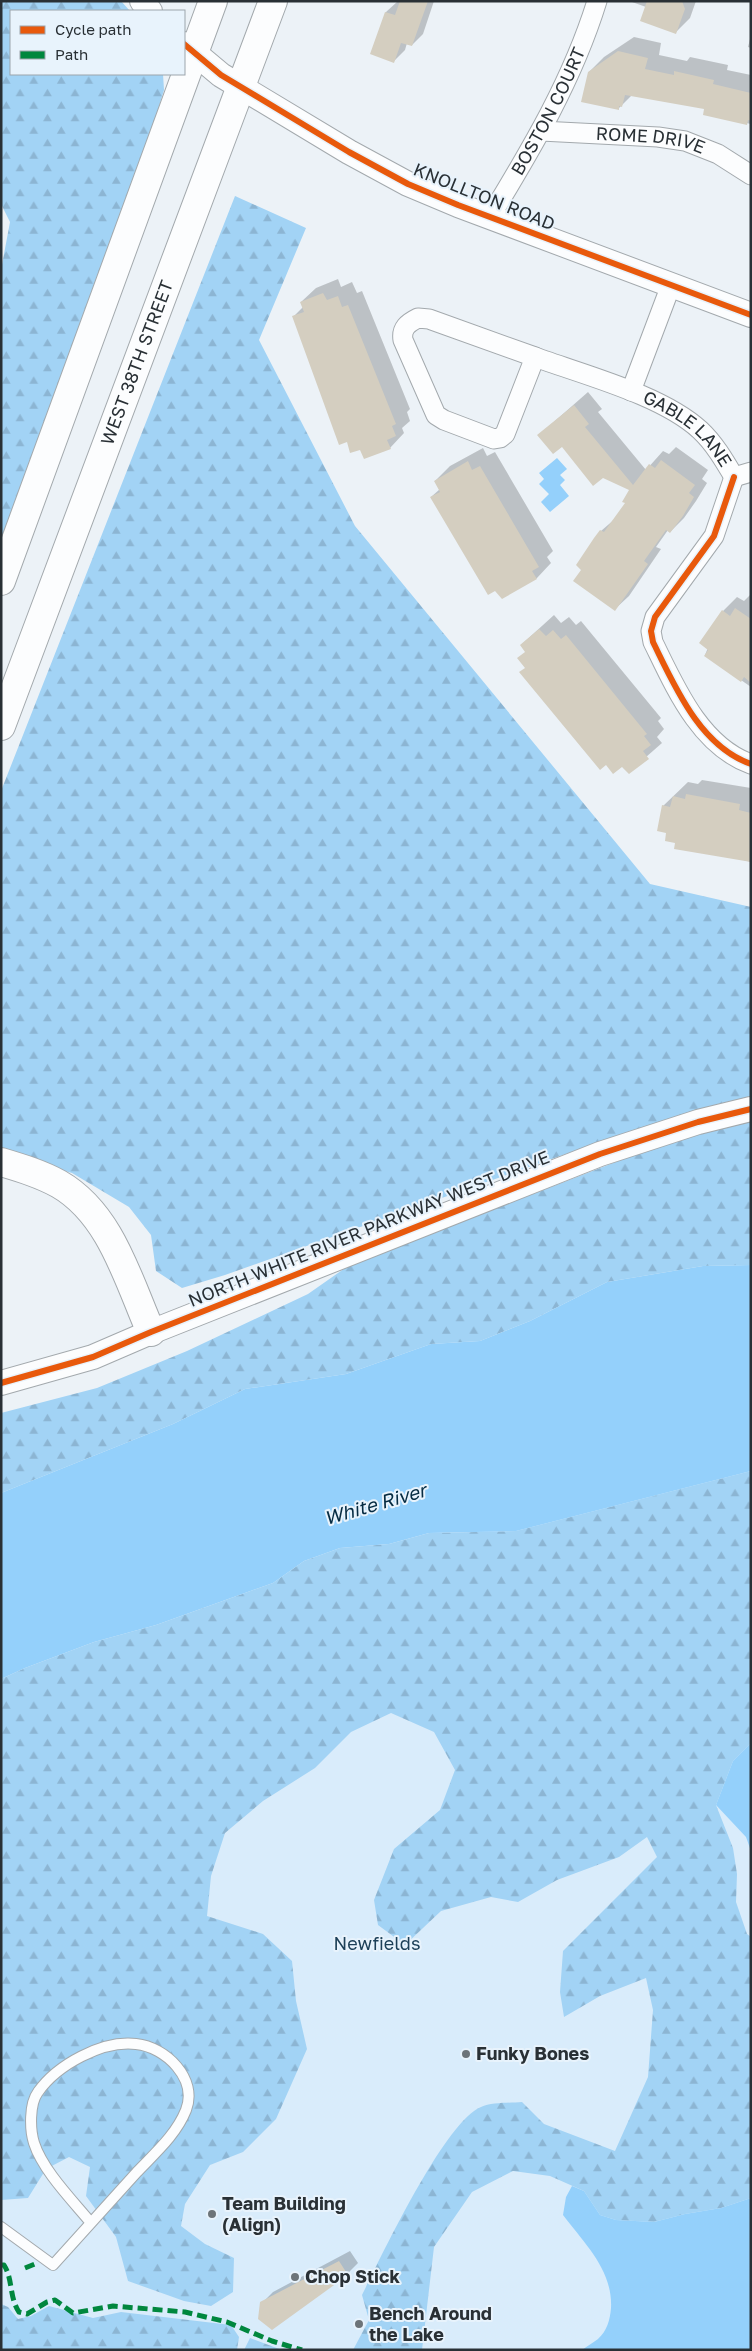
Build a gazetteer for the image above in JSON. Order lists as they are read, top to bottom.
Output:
{
  "streets": {
    "main road": ["WEST 38TH STREET"],
    "street": [
      "BOSTON COURT",
      "ROME DRIVE",
      "KNOLLTON ROAD",
      "GABLE LANE",
      "NORTH WHITE RIVER PARKWAY WEST DRIVE"
    ]
  },
  "crossings": [
    ["BOSTON COURT", "ROME DRIVE"],
    ["BOSTON COURT", "KNOLLTON ROAD"],
    ["KNOLLTON ROAD", "WEST 38TH STREET"],
    ["KNOLLTON ROAD", "GABLE LANE"]
  ],
  "water": ["White River"],
  "parks": ["Newfields"],
  "places": [
    "Funky Bones",
    "Team Building (Align)",
    "Chop Stick",
    "Bench Around the Lake"
  ],
  "legend": ["Cycle path", "Path"]
}
